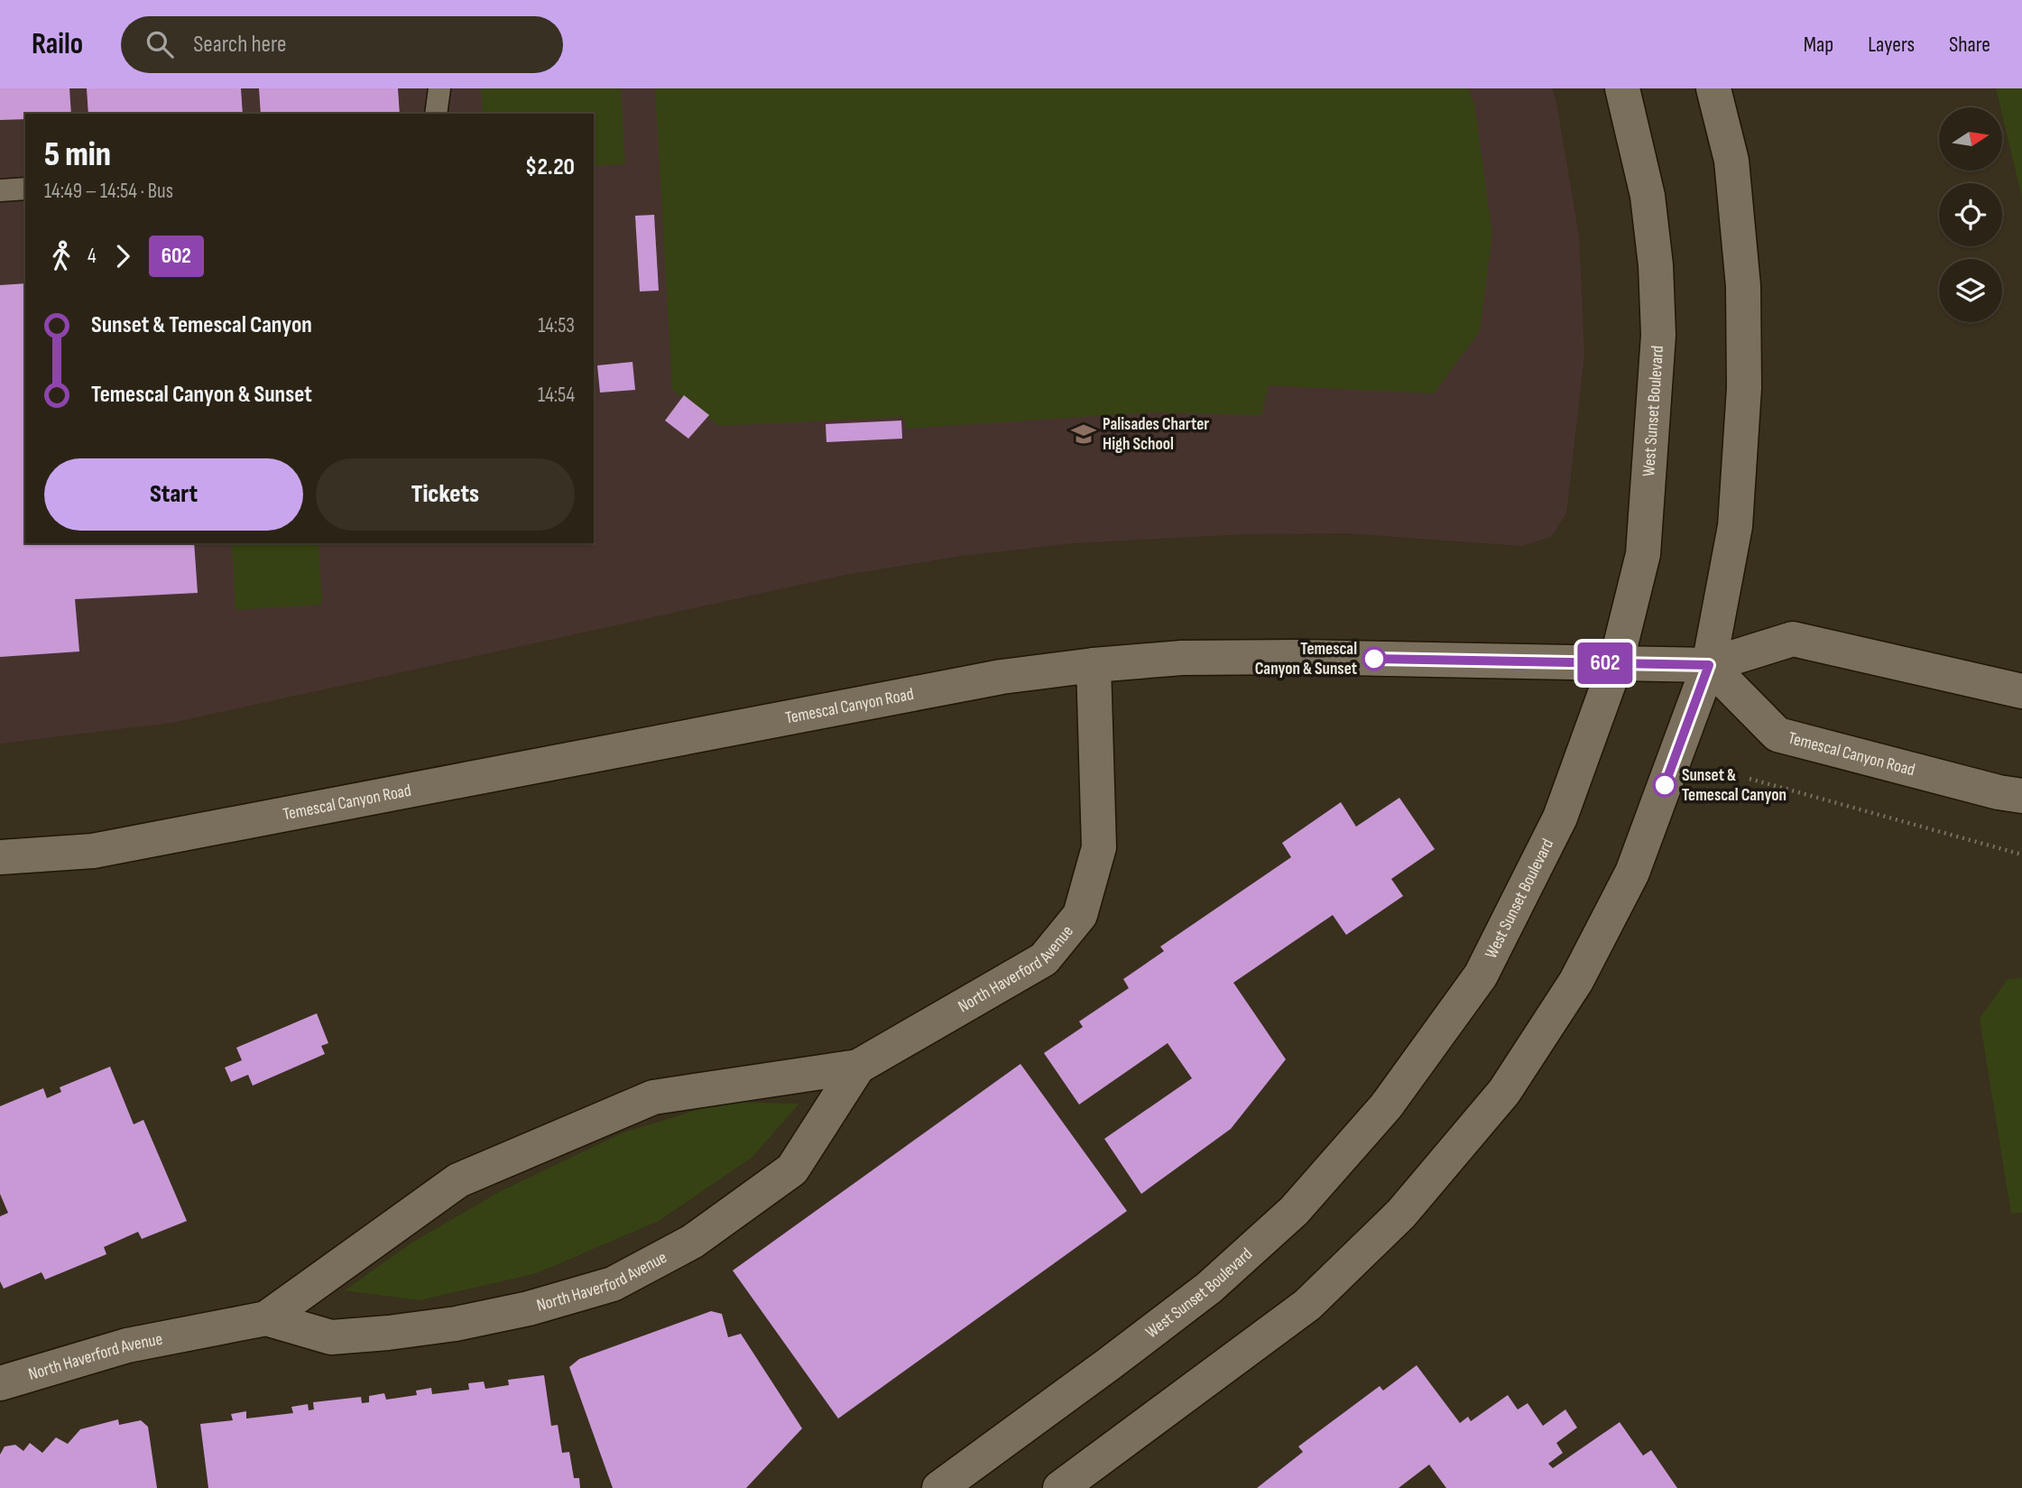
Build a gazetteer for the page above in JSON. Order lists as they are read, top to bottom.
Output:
{
  "streets": {
    "main road": ["West Sunset Boulevard", "Temescal Canyon Road", "North Haverford Avenue"]
  },
  "crossings": [
    ["West Sunset Boulevard", "Temescal Canyon Road"],
    ["Temescal Canyon Road", "North Haverford Avenue"]
  ],
  "places": {
    "school or university": ["Palisades Charter High School"],
    "other": ["Temescal Canyon & Sunset", "Sunset & Temescal Canyon"]
  },
  "lines": ["bus line 602"],
  "north": "right",
  "page": {
    "header": "Railo",
    "search": "Search here",
    "nav": ["Map", "Layers", "Share"],
    "on_map": "602",
    "heading": ["5 min", "14:49 – 14:54 · Bus", "$2.20"],
    "legs": ["4", "602"],
    "list": [
      {
        "name": "Sunset & Temescal Canyon",
        "value": "14:53"
      },
      {
        "name": "Temescal Canyon & Sunset",
        "value": "14:54"
      }
    ],
    "buttons": ["Start", "Tickets"]
  }
}
